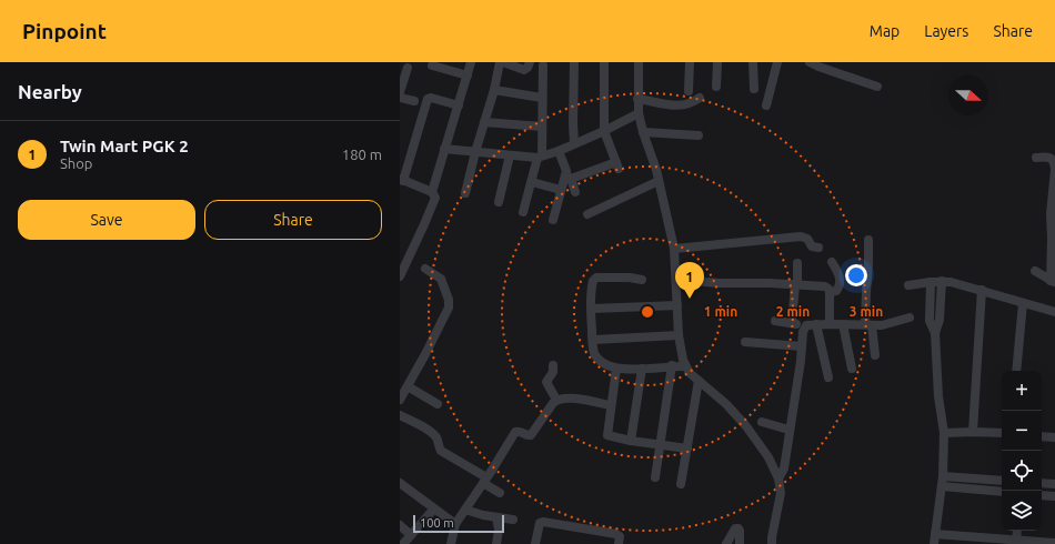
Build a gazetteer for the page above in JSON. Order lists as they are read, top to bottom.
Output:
{
  "scale_bar": "100 m",
  "north": "right",
  "page": {
    "header": "Pinpoint",
    "nav": ["Map", "Layers", "Share"],
    "heading": "Nearby",
    "list": [
      {
        "mark": "1",
        "name": "Twin Mart PGK 2",
        "note": "Shop",
        "value": "180 m"
      }
    ],
    "buttons": ["Save", "Share"],
    "pins": "1",
    "map_buttons": ["+", "−"],
    "scale": "100 m"
  },
  "rings": ["1 min", "2 min", "3 min"]
}
